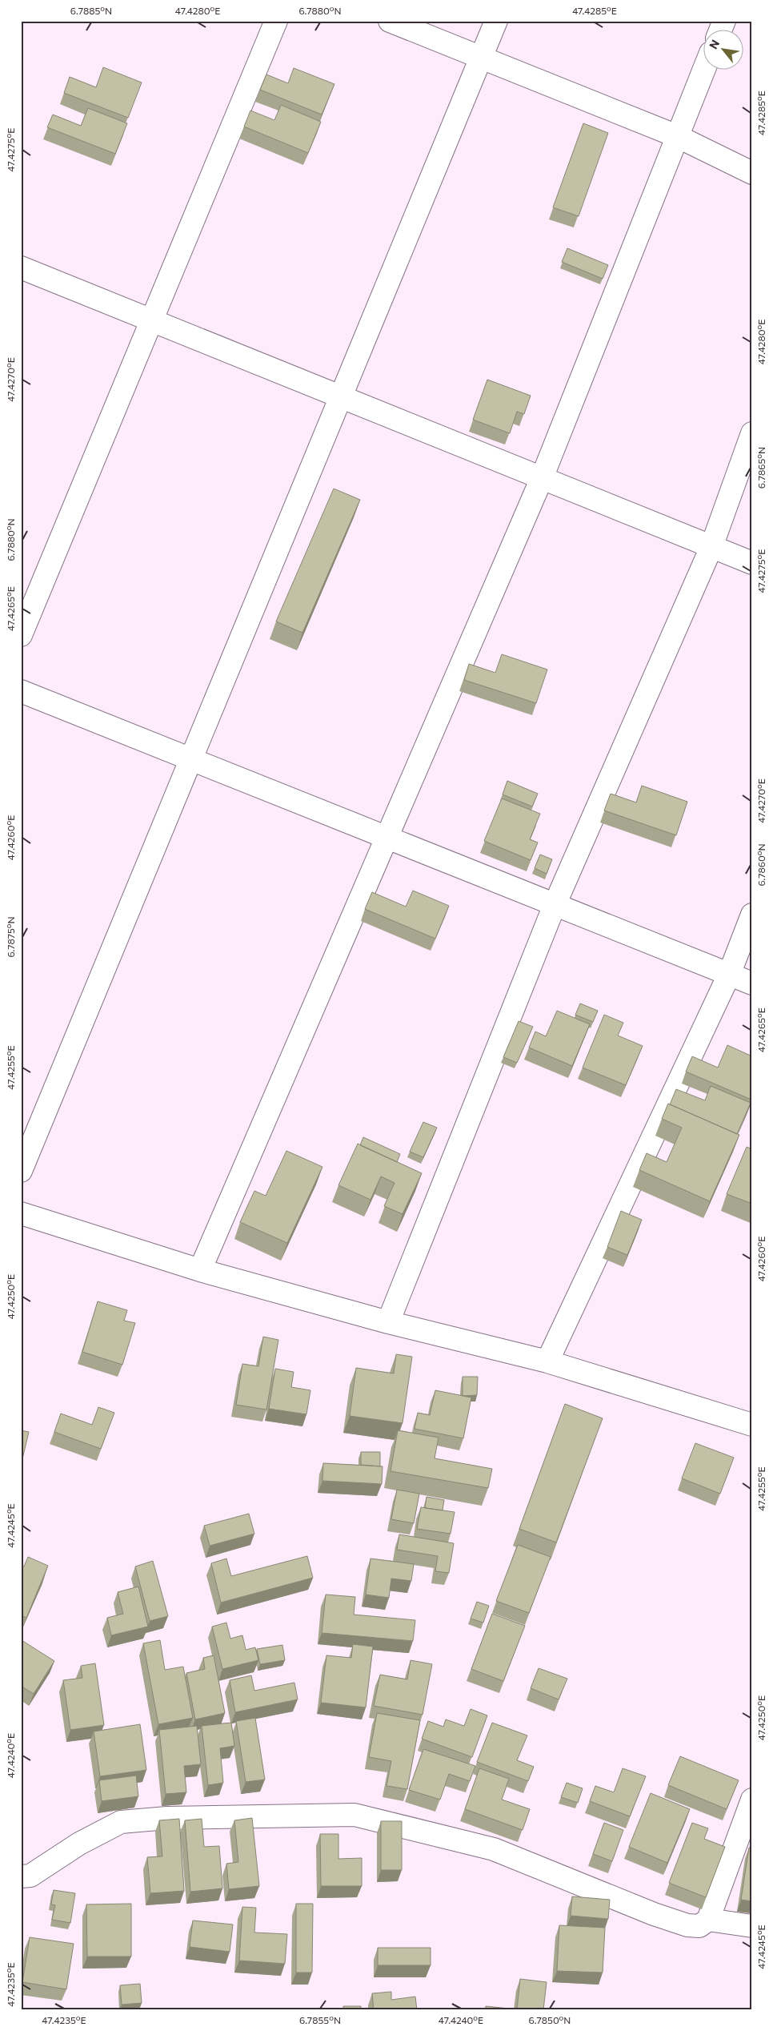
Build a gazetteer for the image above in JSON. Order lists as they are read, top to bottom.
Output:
{
  "north": "top left",
  "coordinates": [
    "6.7885°N",
    "47.4280°E",
    "6.7880°N",
    "47.4285°E",
    "47.4275°E",
    "47.4270°E",
    "6.7865°N",
    "47.4265°E",
    "47.4260°E",
    "6.7860°N",
    "6.7875°N",
    "47.4255°E",
    "47.4250°E",
    "47.4245°E",
    "47.4240°E",
    "47.4235°E",
    "6.7855°N",
    "6.7850°N"
  ]
}
